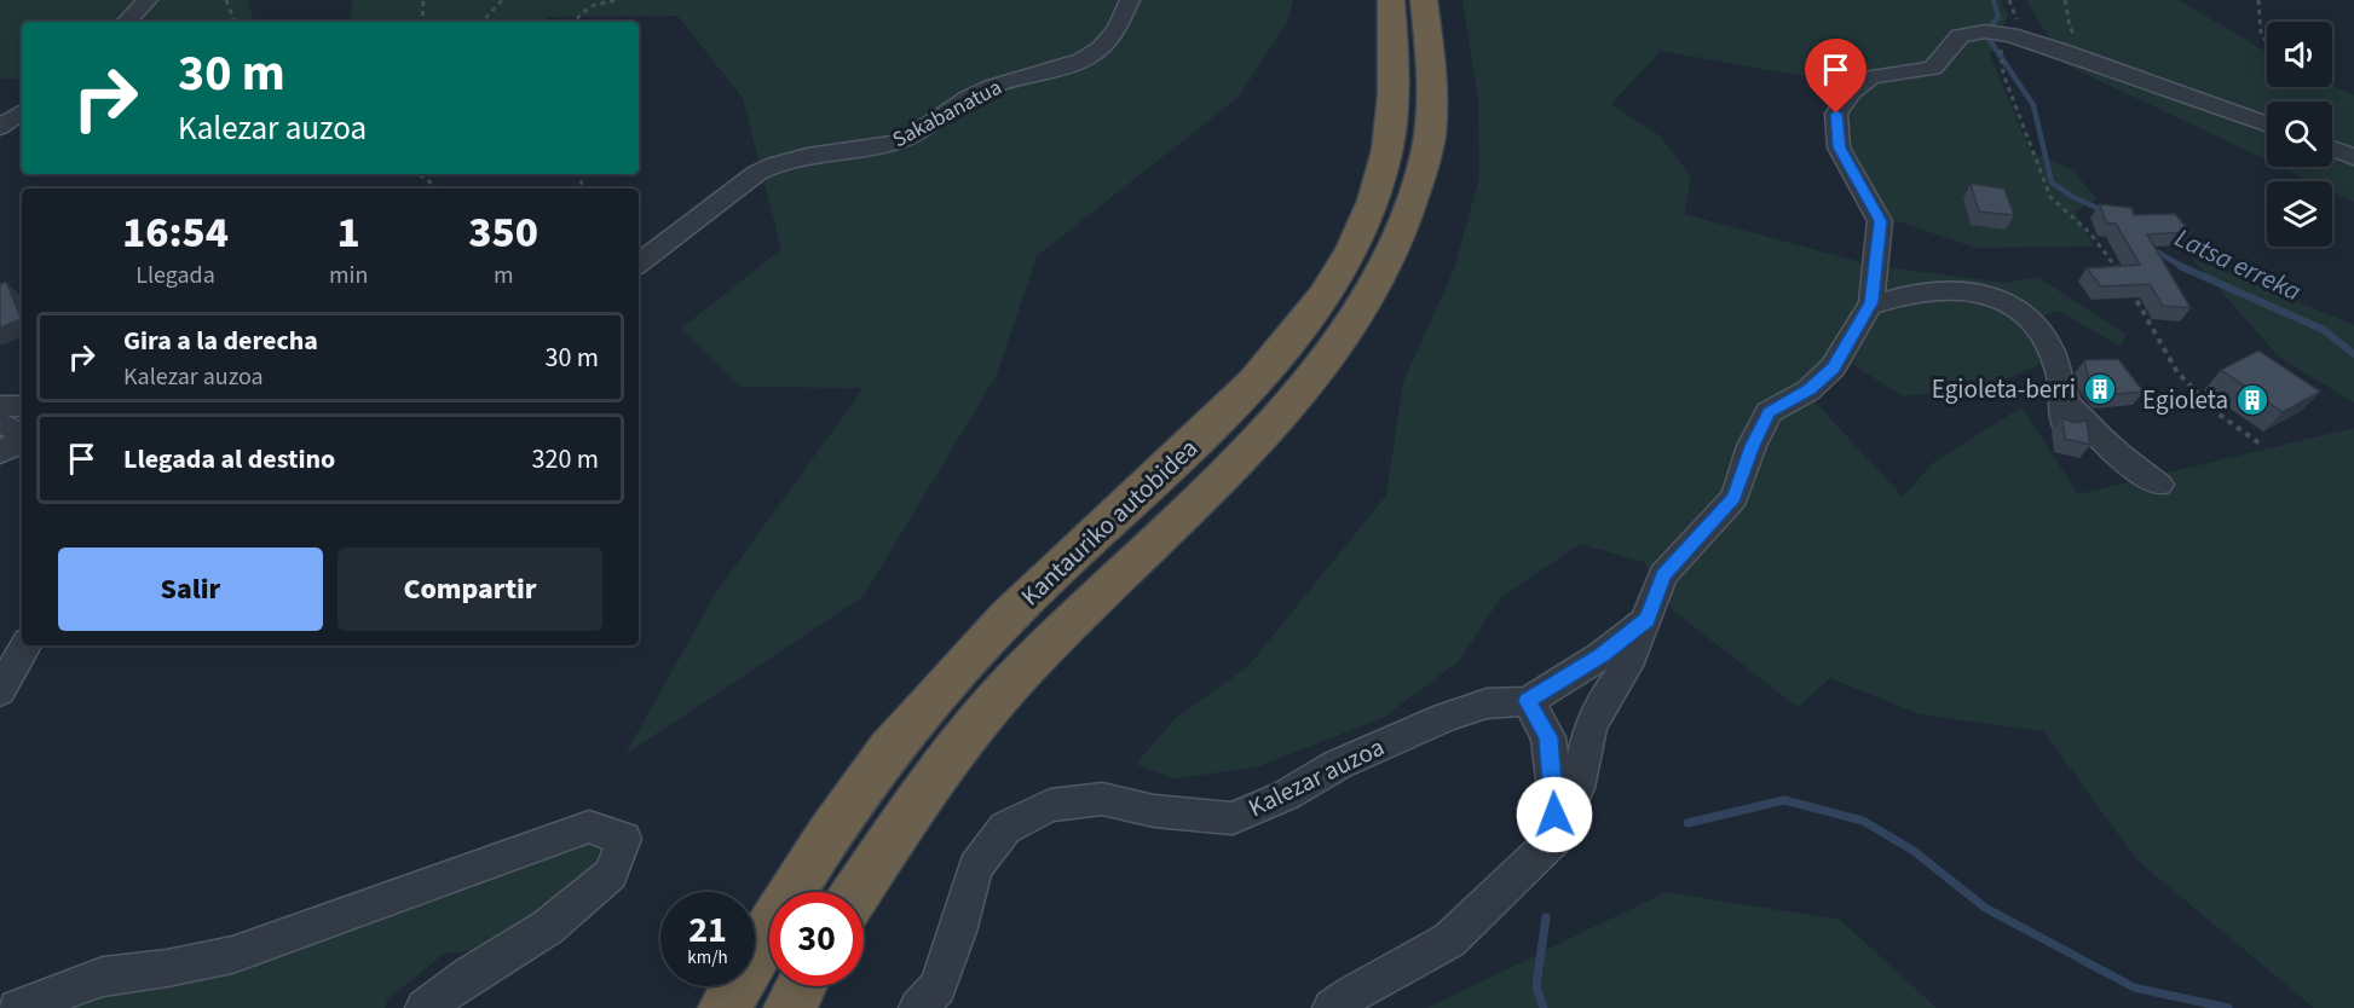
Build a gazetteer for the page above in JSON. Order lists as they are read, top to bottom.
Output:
{
  "streets": {
    "highway": ["Kantauriko autobidea"],
    "street": ["Sakabanatua", "Kalezar auzoa"]
  },
  "water": ["Latsa erreka"],
  "places": {
    "building": ["Egioleta-berri", "Egioleta"]
  },
  "page": {
    "turn": ["30 m", "Kalezar auzoa"],
    "eta": [
      "16:54",
      "Llegada",
      "1",
      "min",
      "350",
      "m"
    ],
    "list": [
      {
        "name": "Gira a la derecha",
        "note": "Kalezar auzoa",
        "value": "30 m"
      },
      {
        "name": "Llegada al destino",
        "value": "320 m"
      }
    ],
    "buttons": ["Salir", "Compartir"],
    "speed": "21 km/h",
    "limit": "30"
  }
}
